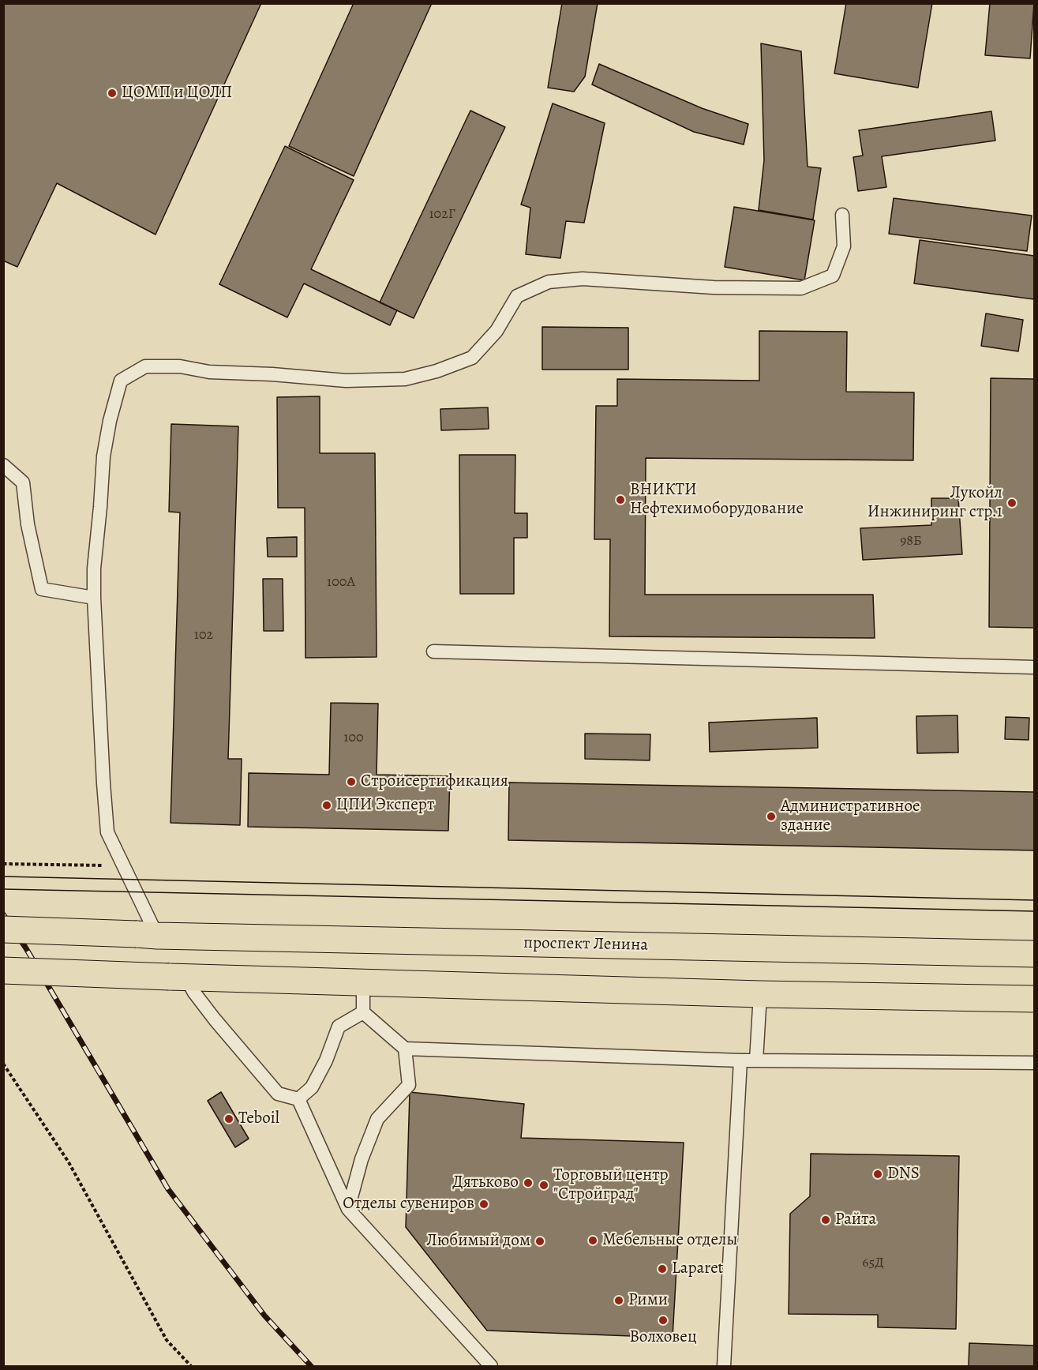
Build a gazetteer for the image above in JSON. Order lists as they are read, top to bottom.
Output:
{
  "streets": {
    "main road": ["проспект Ленина"]
  },
  "places": [
    "ЦОМП и ЦОЛП",
    "ВНИКТИ Нефтехимоборудование",
    "Лукойл Инжиниринг стр.1",
    "Стройсертификация",
    "ЦПИ Эксперт",
    "Административное здание",
    "Teboil",
    "DNS",
    "Дятьково",
    "Торговый центр \"Стройград\"",
    "Отделы сувениров",
    "Райта",
    "Мебельные отделы",
    "Любимый дом",
    "Laparet",
    "Рими",
    "Волховец"
  ],
  "house_numbers": [
    "102Г",
    "98Б",
    "100А",
    "102",
    "100",
    "65Д"
  ]
}
